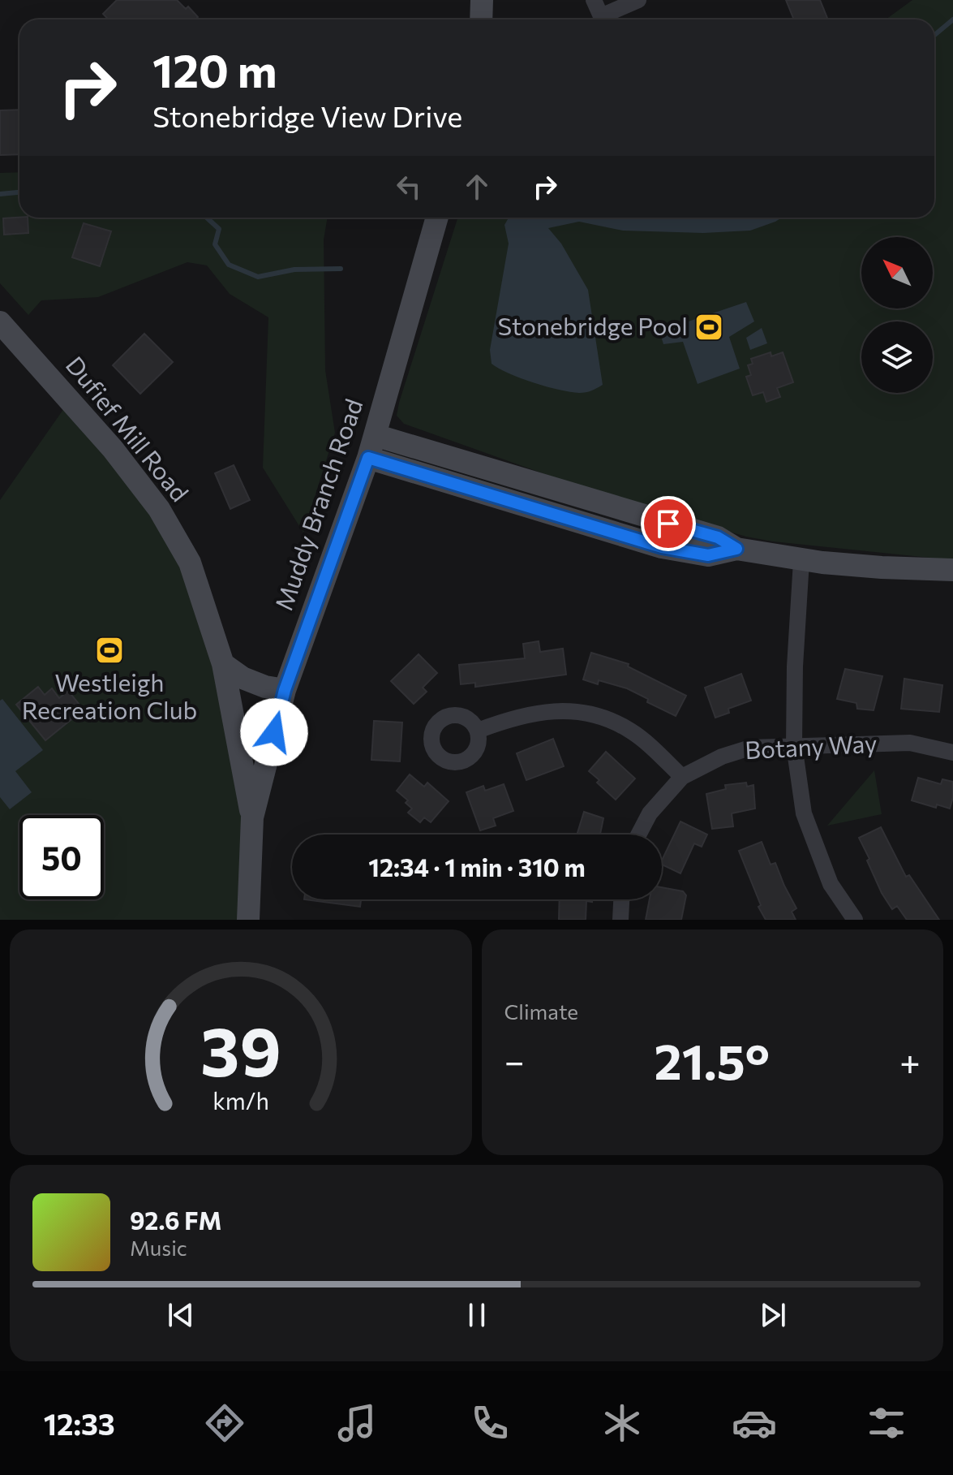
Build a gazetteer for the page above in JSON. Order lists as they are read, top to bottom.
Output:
{
  "streets": {
    "street": ["Dufief Mill Road", "Muddy Branch Road", "Botany Way"]
  },
  "crossings": [
    ["Dufief Mill Road", "Muddy Branch Road"]
  ],
  "places": {
    "sports": ["Stonebridge Pool", "Westleigh Recreation Club"]
  },
  "north": "top left",
  "page": {
    "turn": ["120 m", "Stonebridge View Drive"],
    "limit": "50",
    "trip": "12:34 · 1 min · 310 m",
    "tile": "Climate",
    "heat": ["−", "21.5°", "+"],
    "song": ["92.6 FM", "Music"],
    "tabs": "12:33",
    "gauge": ["39", "km/h"]
  }
}
